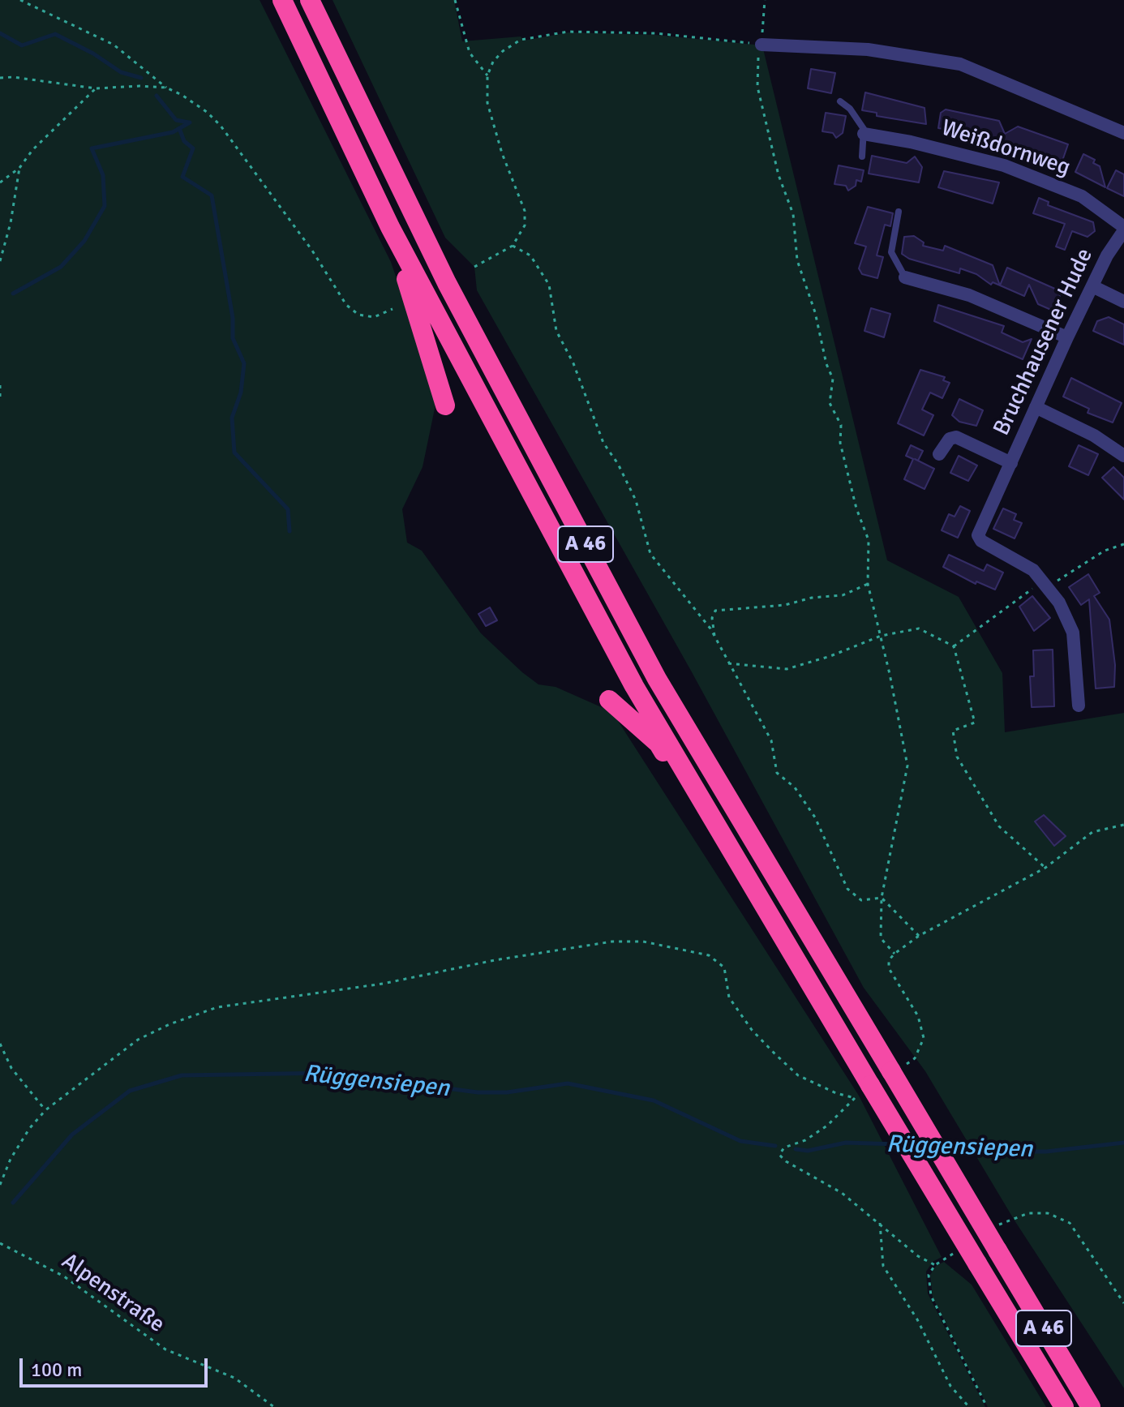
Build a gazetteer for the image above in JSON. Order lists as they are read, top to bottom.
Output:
{
  "streets": {
    "highway": ["A 46"],
    "street": ["Weißdornweg", "Bruchhausener Hude"],
    "path": ["Alpenstraße"]
  },
  "crossings": [
    ["Weißdornweg", "Bruchhausener Hude"]
  ],
  "water": ["Rüggensiepen"],
  "scale_bar": "100 m"
}
